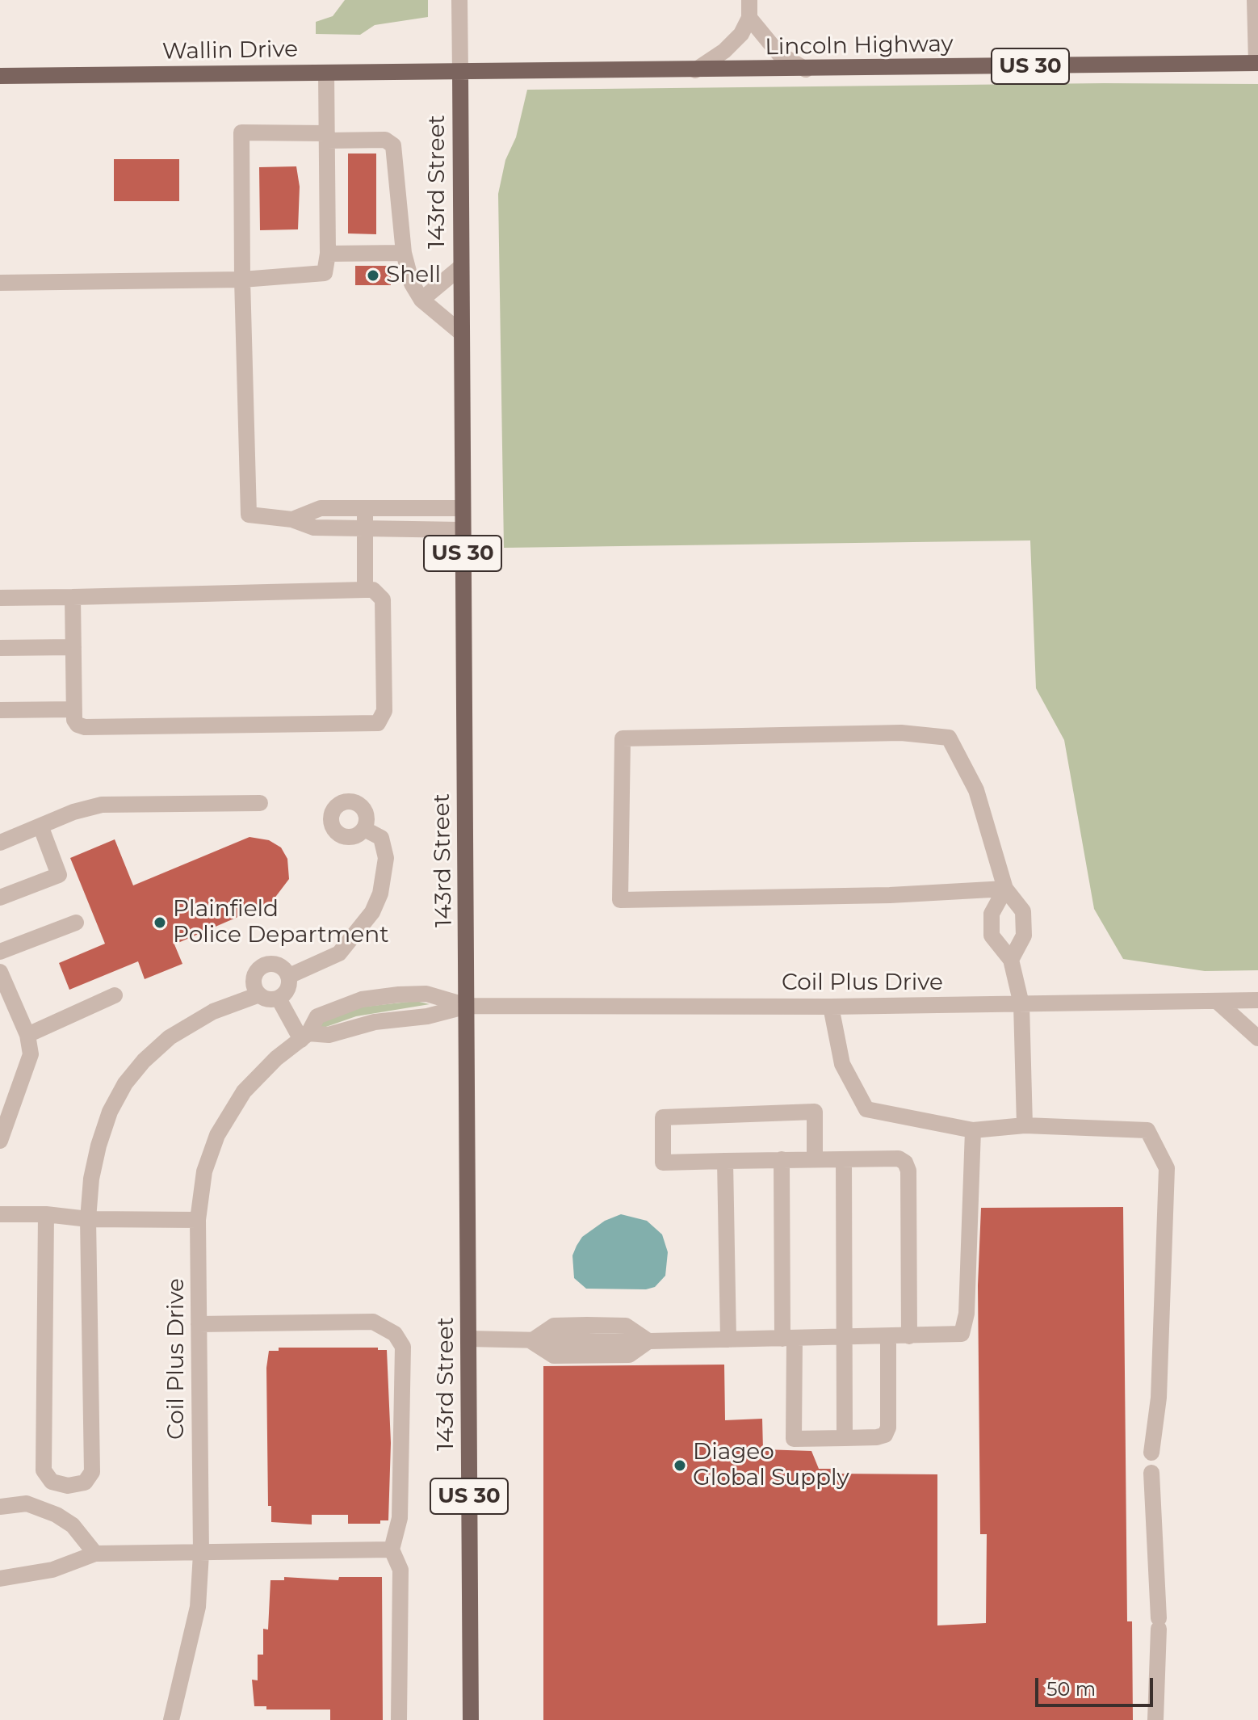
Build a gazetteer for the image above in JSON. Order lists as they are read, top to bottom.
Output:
{
  "streets": {
    "main road": [
      "Lincoln Highway",
      "Wallin Drive",
      "US 30",
      "143rd Street"
    ],
    "street": ["Coil Plus Drive"]
  },
  "crossings": [
    ["Lincoln Highway", "Wallin Drive"],
    ["Lincoln Highway", "143rd Street"],
    ["Wallin Drive", "143rd Street"],
    ["143rd Street", "Coil Plus Drive"]
  ],
  "places": ["Shell", "Plainfield Police Department", "Diageo Global Supply"],
  "scale_bar": "50 m"
}
